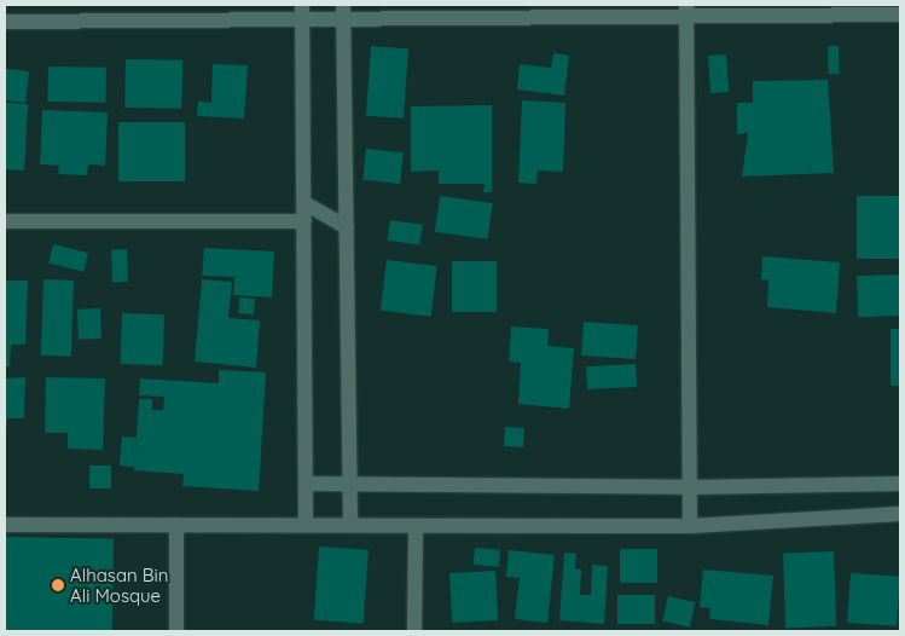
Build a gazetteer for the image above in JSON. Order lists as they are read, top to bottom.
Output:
{
  "places": ["Alhasan Bin Ali Mosque"]
}
